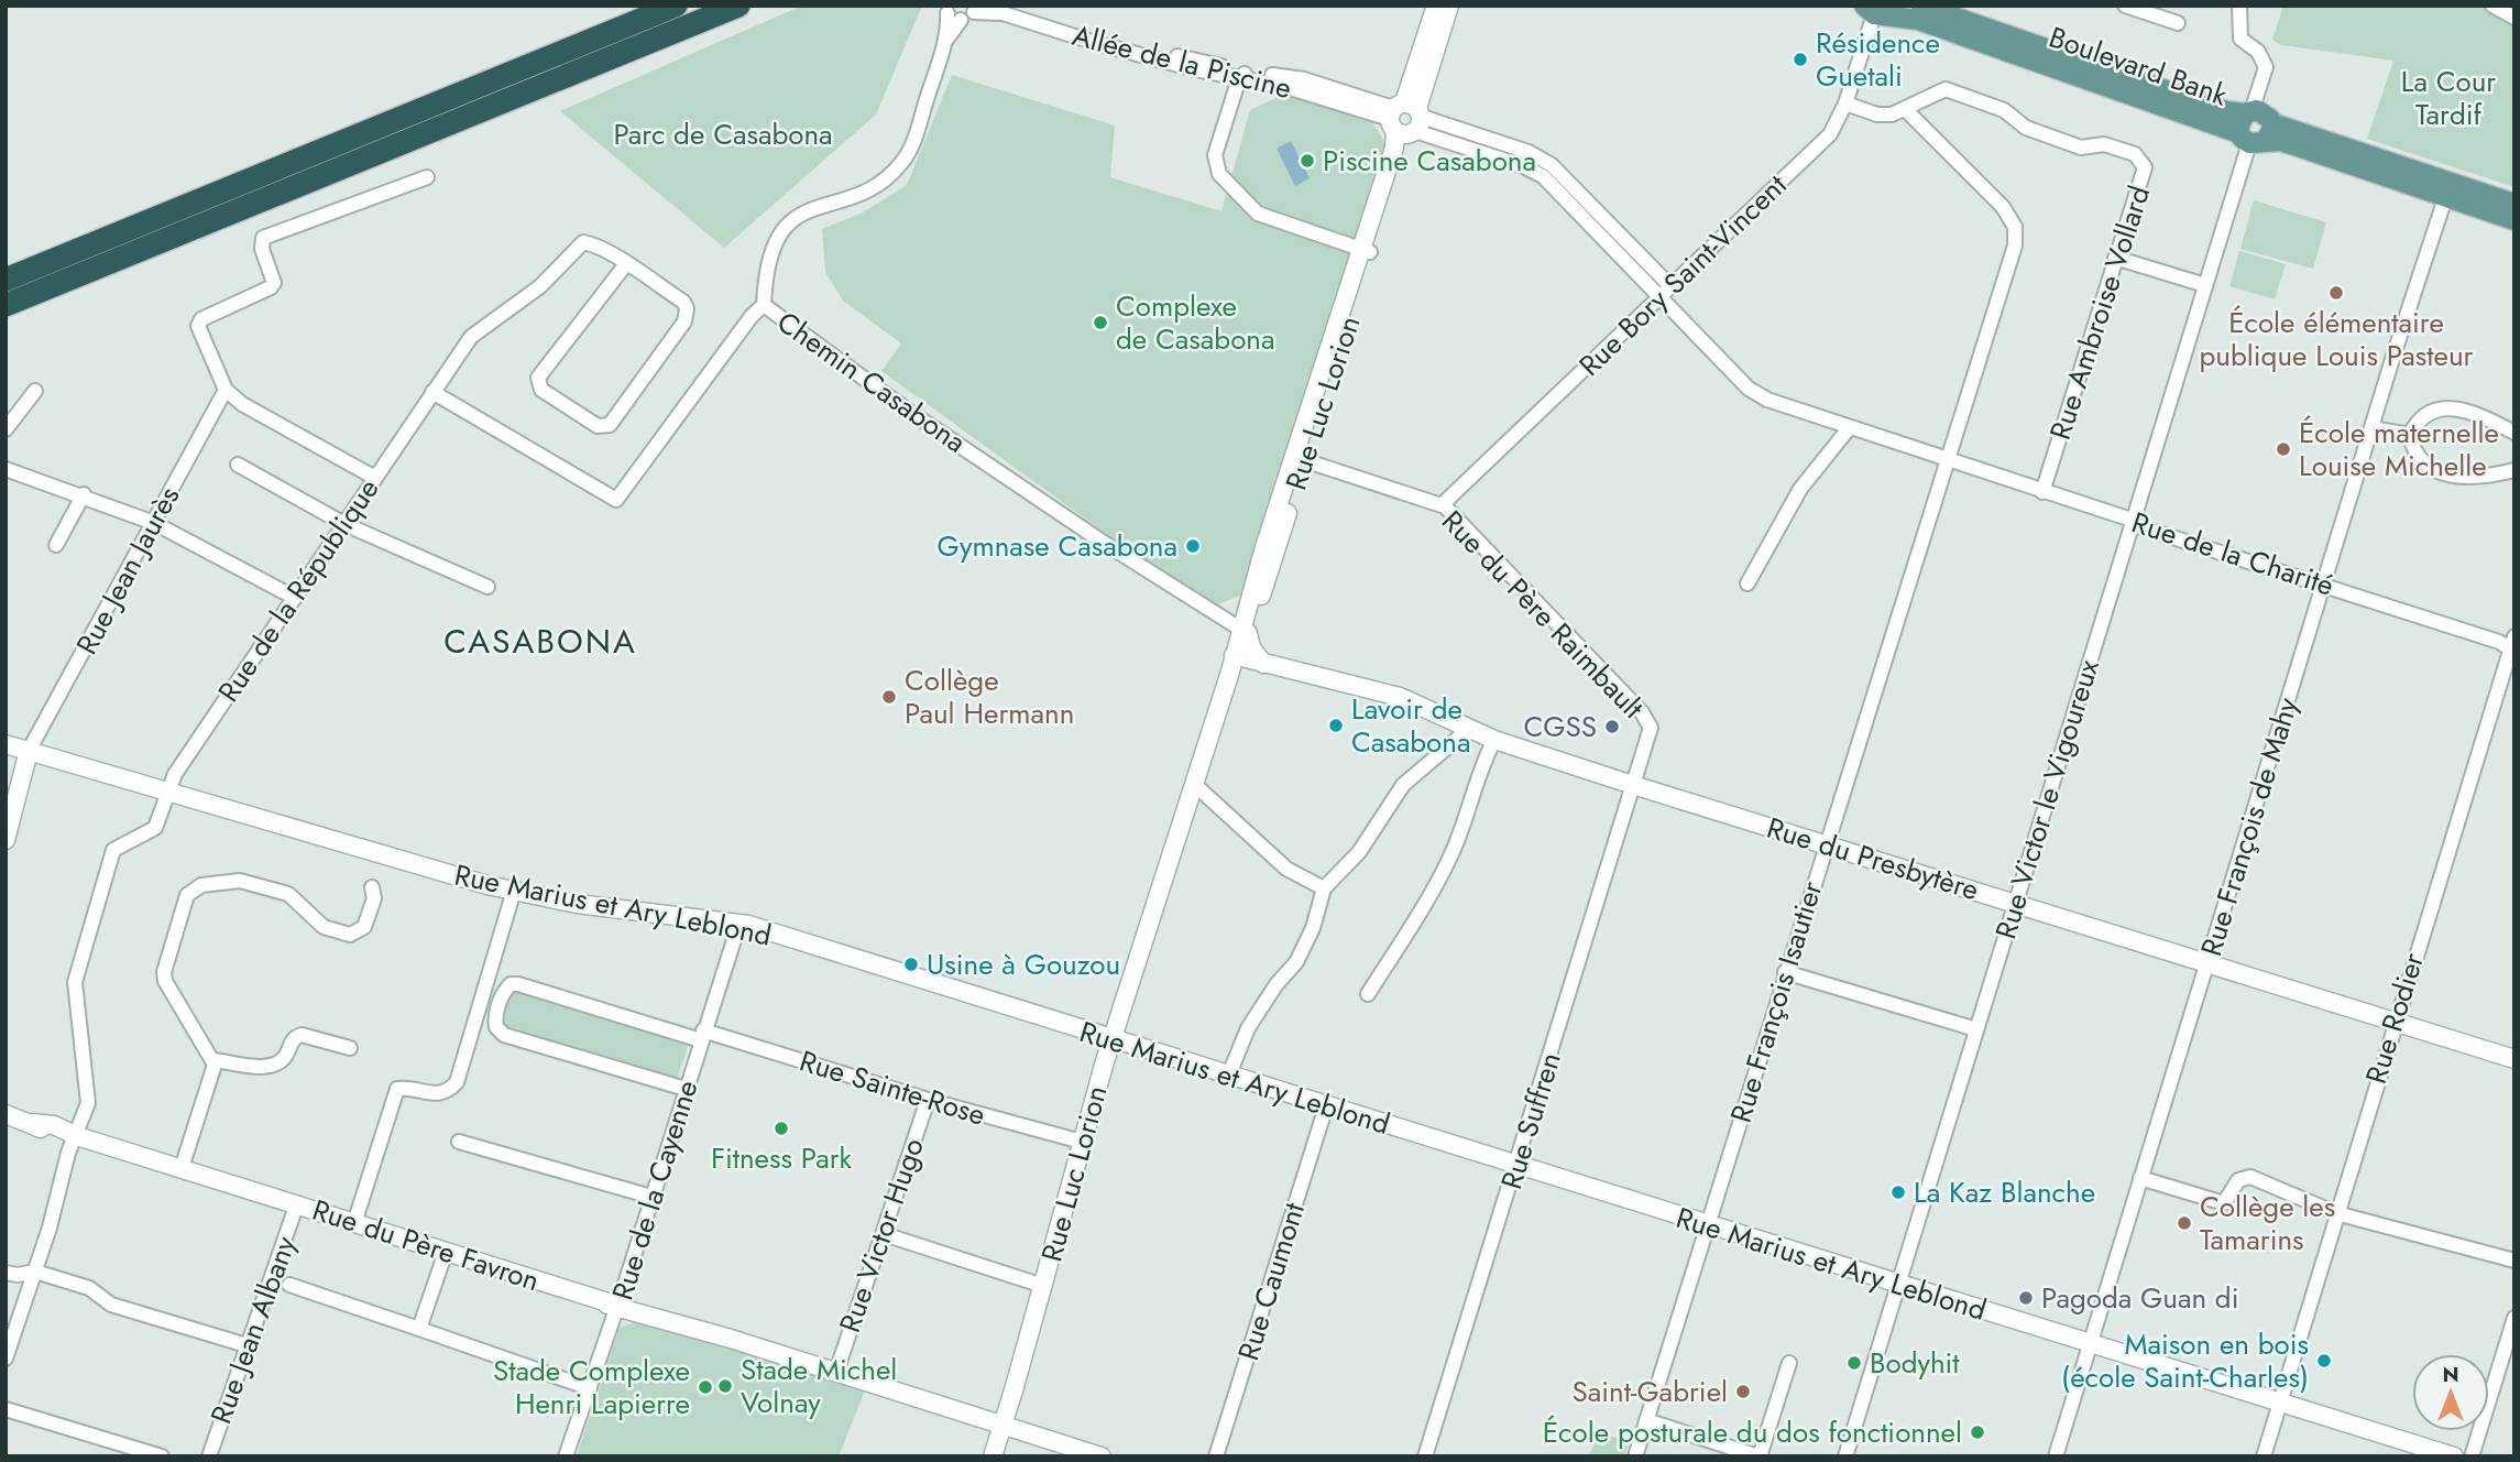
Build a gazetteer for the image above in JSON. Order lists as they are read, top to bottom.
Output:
{
  "streets": {
    "main road": ["Boulevard Bank"],
    "street": [
      "Allée de la Piscine",
      "Rue Bory Saint-Vincent",
      "Rue Ambroise Vollard",
      "Chemin Casabona",
      "Rue Luc Lorion",
      "Rue de la Charité",
      "Rue Jean Jaurès",
      "Rue de la République",
      "Rue du Père Raimbault",
      "Rue Victor le Vigoureux",
      "Rue François de Mahy",
      "Rue du Presbytère",
      "Rue Marius et Ary Leblond",
      "Rue François Isautier",
      "Rue Rodier",
      "Rue Sainte-Rose",
      "Rue Suffren",
      "Rue de la Cayenne",
      "Rue Victor Hugo",
      "Rue du Père Favron",
      "Rue Caumont",
      "Rue Jean Albany"
    ]
  },
  "crossings": [
    ["Allée de la Piscine", "Rue Luc Lorion"],
    ["Allée de la Piscine", "Rue de la Charité"],
    ["Boulevard Bank", "Rue Bory Saint-Vincent"],
    ["Boulevard Bank", "Rue Victor le Vigoureux"],
    ["Boulevard Bank", "Rue François de Mahy"],
    ["Rue Bory Saint-Vincent", "Rue de la Charité"],
    ["Rue Bory Saint-Vincent", "Rue du Père Raimbault"],
    ["Rue Ambroise Vollard", "Rue de la Charité"],
    ["Rue Ambroise Vollard", "Rue François Isautier"],
    ["Chemin Casabona", "Rue Luc Lorion"],
    ["Chemin Casabona", "Rue de la République"],
    ["Rue Luc Lorion", "Rue de la Charité"],
    ["Rue Luc Lorion", "Rue du Père Raimbault"],
    ["Rue Luc Lorion", "Rue du Presbytère"],
    ["Rue Luc Lorion", "Rue Marius et Ary Leblond"],
    ["Rue Luc Lorion", "Rue Sainte-Rose"],
    ["Rue Luc Lorion", "Rue du Père Favron"],
    ["Rue de la Charité", "Rue Victor le Vigoureux"],
    ["Rue de la Charité", "Rue François de Mahy"],
    ["Rue de la Charité", "Rue François Isautier"],
    ["Rue de la Charité", "Rue Rodier"],
    ["Rue Jean Jaurès", "Rue Marius et Ary Leblond"],
    ["Rue de la République", "Rue Marius et Ary Leblond"],
    ["Rue de la République", "Rue du Père Favron"],
    ["Rue du Père Raimbault", "Rue du Presbytère"],
    ["Rue du Père Raimbault", "Rue Suffren"],
    ["Rue Victor le Vigoureux", "Rue du Presbytère"],
    ["Rue Victor le Vigoureux", "Rue Marius et Ary Leblond"],
    ["Rue François de Mahy", "Rue du Presbytère"],
    ["Rue François de Mahy", "Rue Marius et Ary Leblond"],
    ["Rue du Presbytère", "Rue François Isautier"],
    ["Rue du Presbytère", "Rue Rodier"],
    ["Rue du Presbytère", "Rue Suffren"],
    ["Rue Marius et Ary Leblond", "Rue François Isautier"],
    ["Rue Marius et Ary Leblond", "Rue Rodier"],
    ["Rue Marius et Ary Leblond", "Rue Suffren"],
    ["Rue Marius et Ary Leblond", "Rue de la Cayenne"],
    ["Rue Marius et Ary Leblond", "Rue Caumont"],
    ["Rue Sainte-Rose", "Rue de la Cayenne"],
    ["Rue Sainte-Rose", "Rue Victor Hugo"],
    ["Rue de la Cayenne", "Rue du Père Favron"],
    ["Rue Victor Hugo", "Rue du Père Favron"],
    ["Rue du Père Favron", "Rue Jean Albany"]
  ],
  "districts": ["CASABONA"],
  "parks": ["La Cour Tardif", "Parc de Casabona"],
  "places": [
    "Résidence Guetali",
    "Piscine Casabona",
    "École élémentaire publique Louis Pasteur",
    "Complexe de Casabona",
    "École maternelle Louise Michelle",
    "Gymnase Casabona",
    "Collège Paul Hermann",
    "Lavoir de Casabona",
    "CGSS",
    "Usine à Gouzou",
    "Fitness Park",
    "La Kaz Blanche",
    "Collège les Tamarins",
    "Pagoda Guan di",
    "Maison en bois (école Saint-Charles)",
    "Bodyhit",
    "Stade Michel Volnay",
    "Stade Complexe Henri Lapierre",
    "Saint-Gabriel",
    "École posturale du dos fonctionnel"
  ],
  "north": "top"
}
